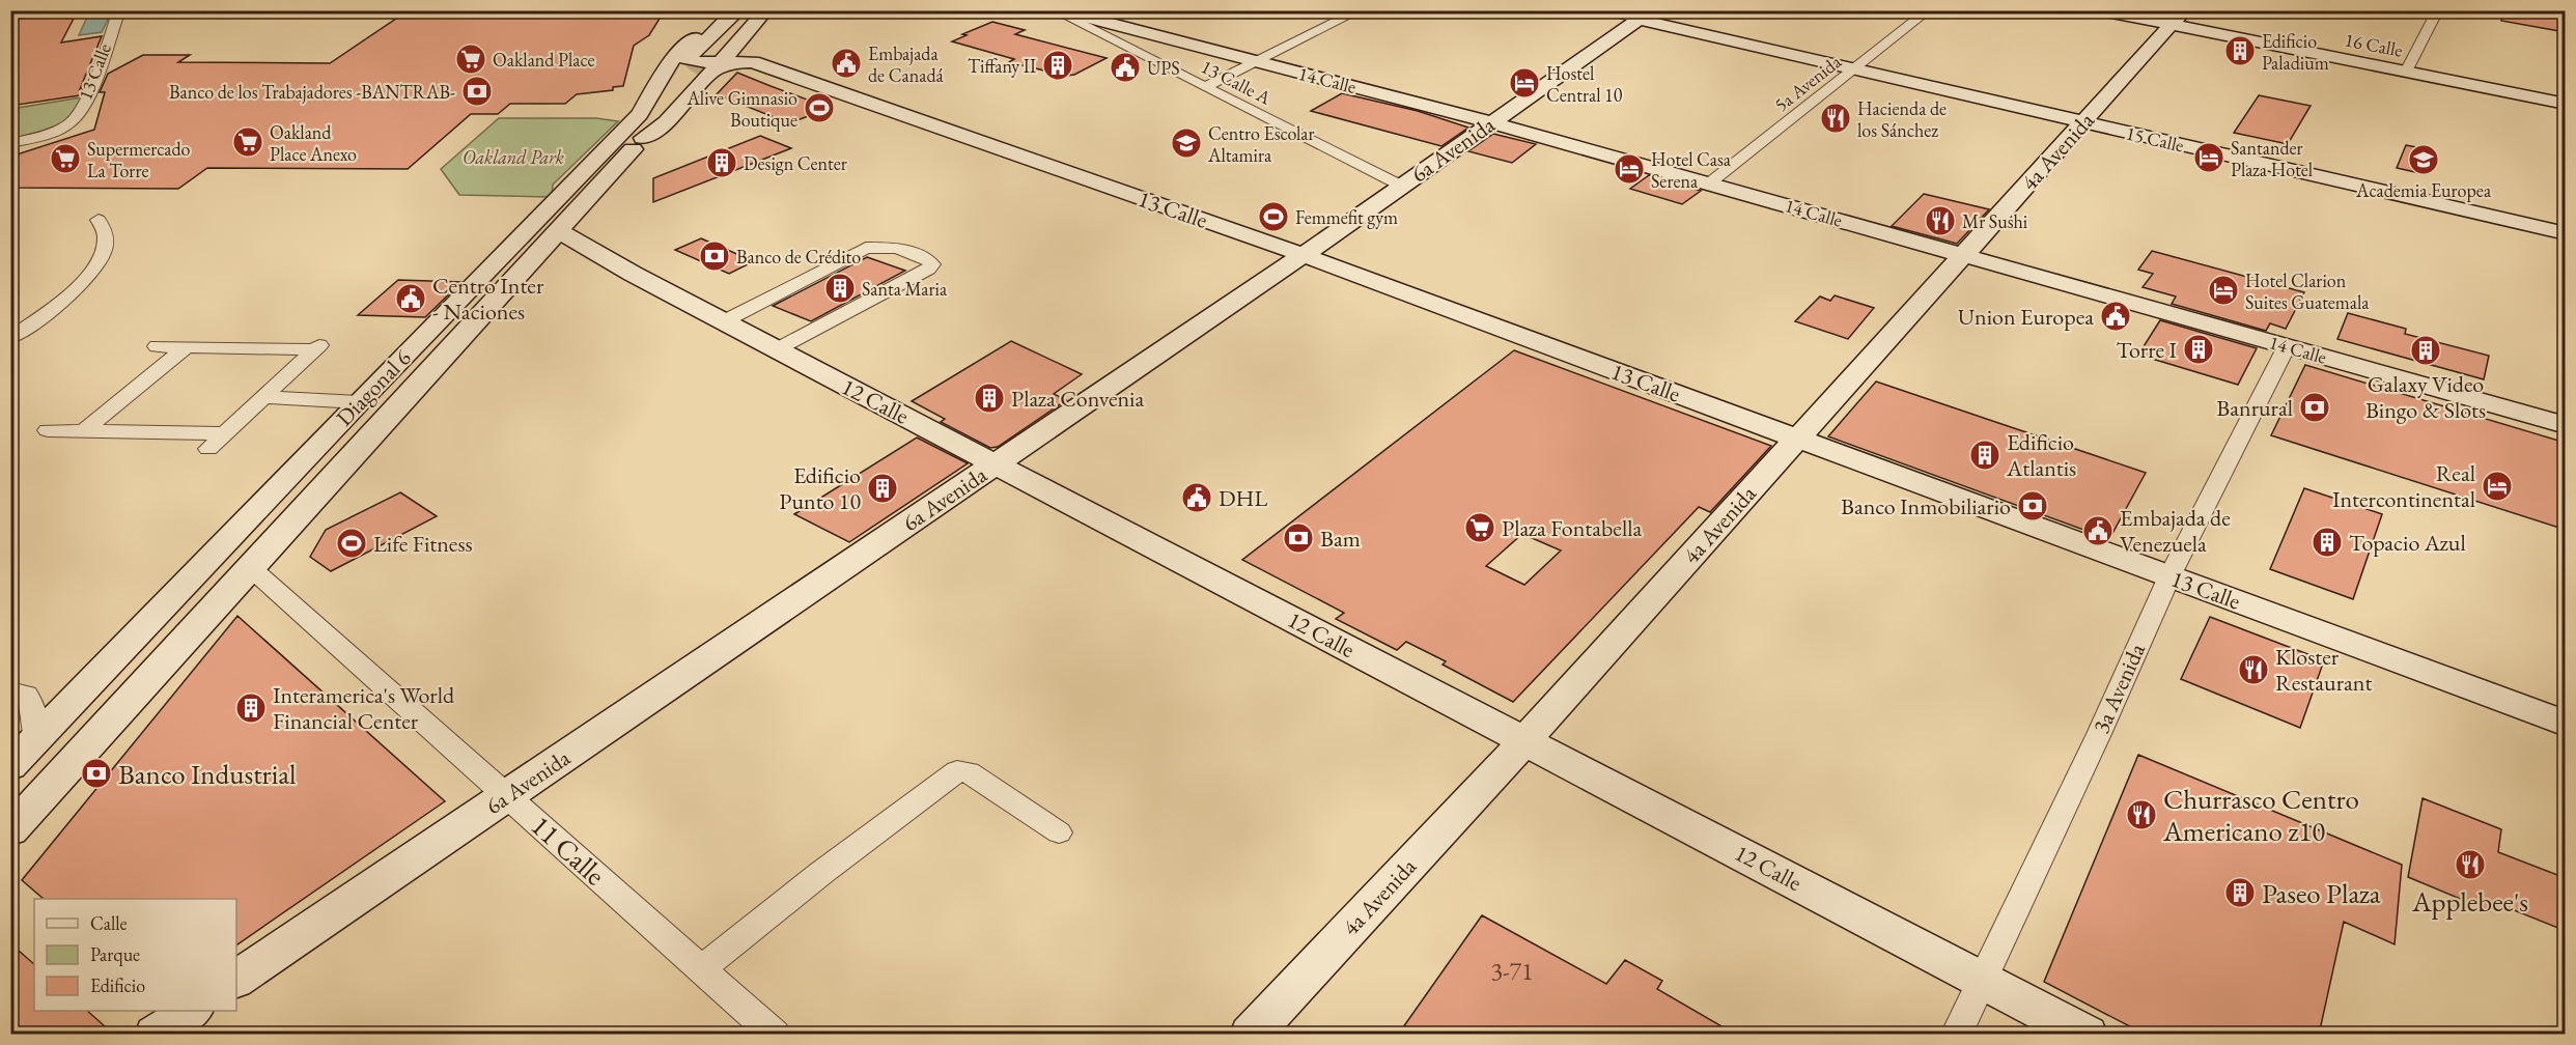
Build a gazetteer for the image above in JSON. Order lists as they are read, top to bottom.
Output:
{
  "streets": {
    "street": [
      "16 Calle",
      "13 Calle",
      "14 Calle",
      "13 Calle A",
      "5a Avenida",
      "15 Calle",
      "6a Avenida",
      "4a Avenida",
      "Diagonal 6",
      "12 Calle",
      "3a Avenida",
      "11 Calle"
    ]
  },
  "crossings": [
    ["16 Calle", "4a Avenida"],
    ["13 Calle", "6a Avenida"],
    ["13 Calle", "4a Avenida"],
    ["13 Calle", "3a Avenida"],
    ["14 Calle", "13 Calle A"],
    ["14 Calle", "5a Avenida"],
    ["14 Calle", "6a Avenida"],
    ["14 Calle", "4a Avenida"],
    ["14 Calle", "3a Avenida"],
    ["13 Calle A", "6a Avenida"],
    ["5a Avenida", "15 Calle"],
    ["15 Calle", "6a Avenida"],
    ["15 Calle", "4a Avenida"],
    ["6a Avenida", "12 Calle"],
    ["6a Avenida", "11 Calle"],
    ["4a Avenida", "12 Calle"],
    ["Diagonal 6", "12 Calle"],
    ["Diagonal 6", "11 Calle"],
    ["12 Calle", "3a Avenida"]
  ],
  "parks": ["Oakland Park"],
  "places": {
    "building": [
      "Edificio Paladium",
      "Tiffany II",
      "Design Center",
      "Santa Maria",
      "Torre I",
      "Galaxy Video Bingo & Slots",
      "Plaza Convenia",
      "Edificio Atlantis",
      "Edificio Punto 10",
      "Topacio Azul",
      "Interamerica's World Financial Center",
      "Paseo Plaza"
    ],
    "supermarket": [
      "Oakland Place",
      "Oakland Place Anexo",
      "Supermercado La Torre",
      "Plaza Fontabella"
    ],
    "public building": [
      "Embajada de Canadá",
      "UPS",
      "Centro Inter - Naciones",
      "Union Europea",
      "DHL",
      "Embajada de Venezuela"
    ],
    "hotel": [
      "Hostel Central 10",
      "Santander Plaza Hotel",
      "Hotel Casa Serena",
      "Hotel Clarion Suites Guatemala",
      "Real Intercontinental"
    ],
    "bank": [
      "Banco de los Trabajadores -BANTRAB-",
      "Banco de Crédito",
      "Banrural",
      "Banco Inmobiliario",
      "Bam",
      "Banco Industrial"
    ],
    "sports": ["Alive Gimnasio Boutique", "Femmefit gym", "Life Fitness"],
    "restaurant": [
      "Hacienda de los Sánchez",
      "Mr Sushi",
      "Kloster Restaurant",
      "Churrasco Centro Americano z10",
      "Applebee's"
    ],
    "school or university": ["Centro Escolar Altamira", "Academia Europea"]
  },
  "house_numbers": ["3-71"],
  "legend": ["Calle", "Parque", "Edificio"]
}
